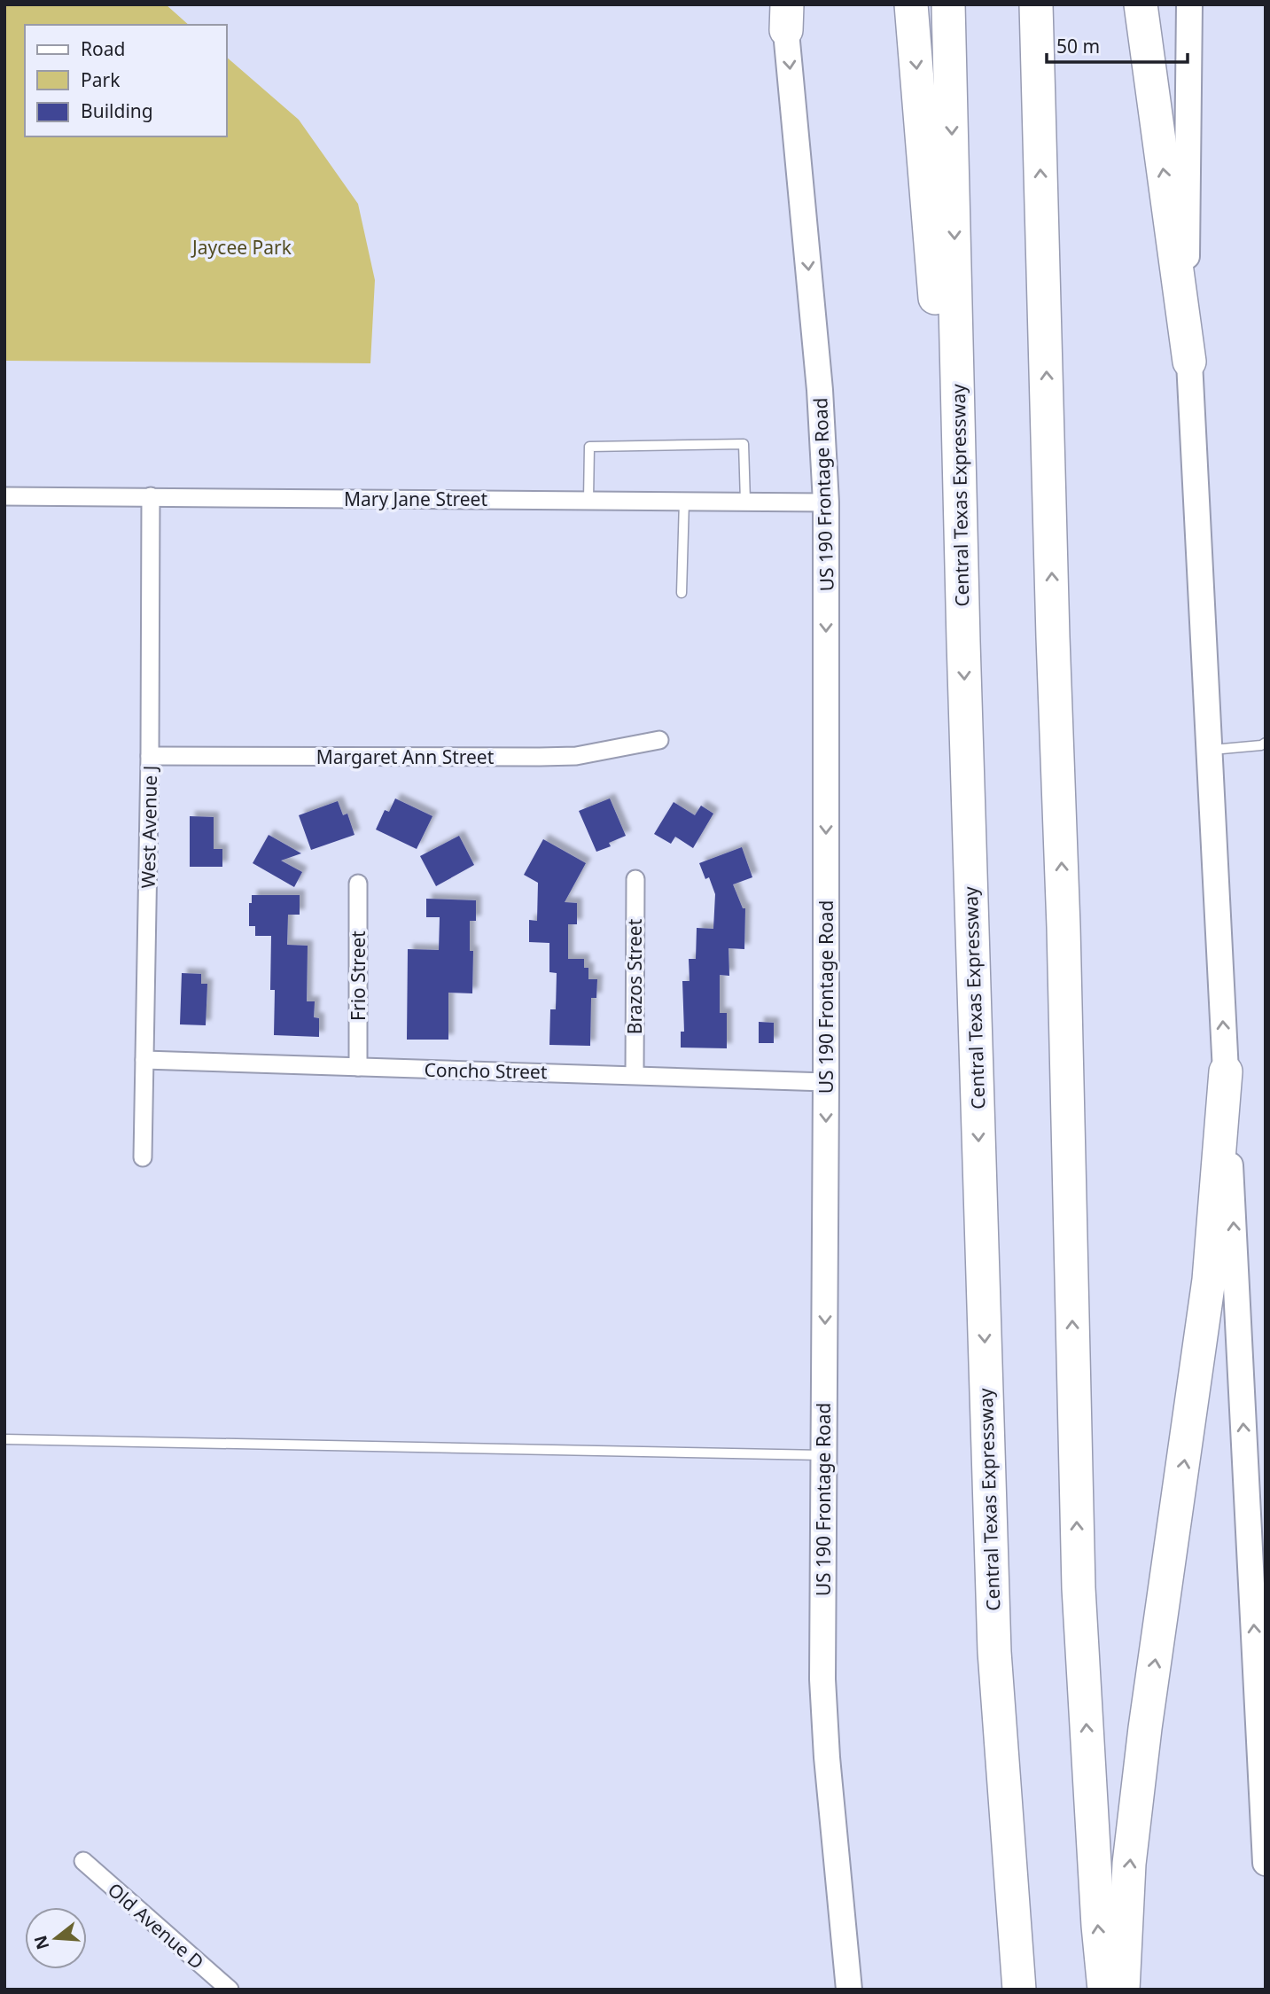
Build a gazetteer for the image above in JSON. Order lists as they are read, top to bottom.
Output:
{
  "streets": {
    "highway": ["Central Texas Expressway"],
    "main road": ["US 190 Frontage Road"],
    "street": [
      "Mary Jane Street",
      "Margaret Ann Street",
      "West Avenue J",
      "Frio Street",
      "Brazos Street",
      "Concho Street",
      "Old Avenue D"
    ]
  },
  "crossings": [
    ["US 190 Frontage Road", "Mary Jane Street"],
    ["US 190 Frontage Road", "Concho Street"],
    ["Mary Jane Street", "West Avenue J"],
    ["Margaret Ann Street", "West Avenue J"],
    ["West Avenue J", "Concho Street"],
    ["Frio Street", "Concho Street"],
    ["Brazos Street", "Concho Street"]
  ],
  "one_way": ["US 190 Frontage Road"],
  "parks": ["Jaycee Park"],
  "legend": ["Road", "Park", "Building"],
  "scale_bar": "50 m",
  "north": "left"
}
